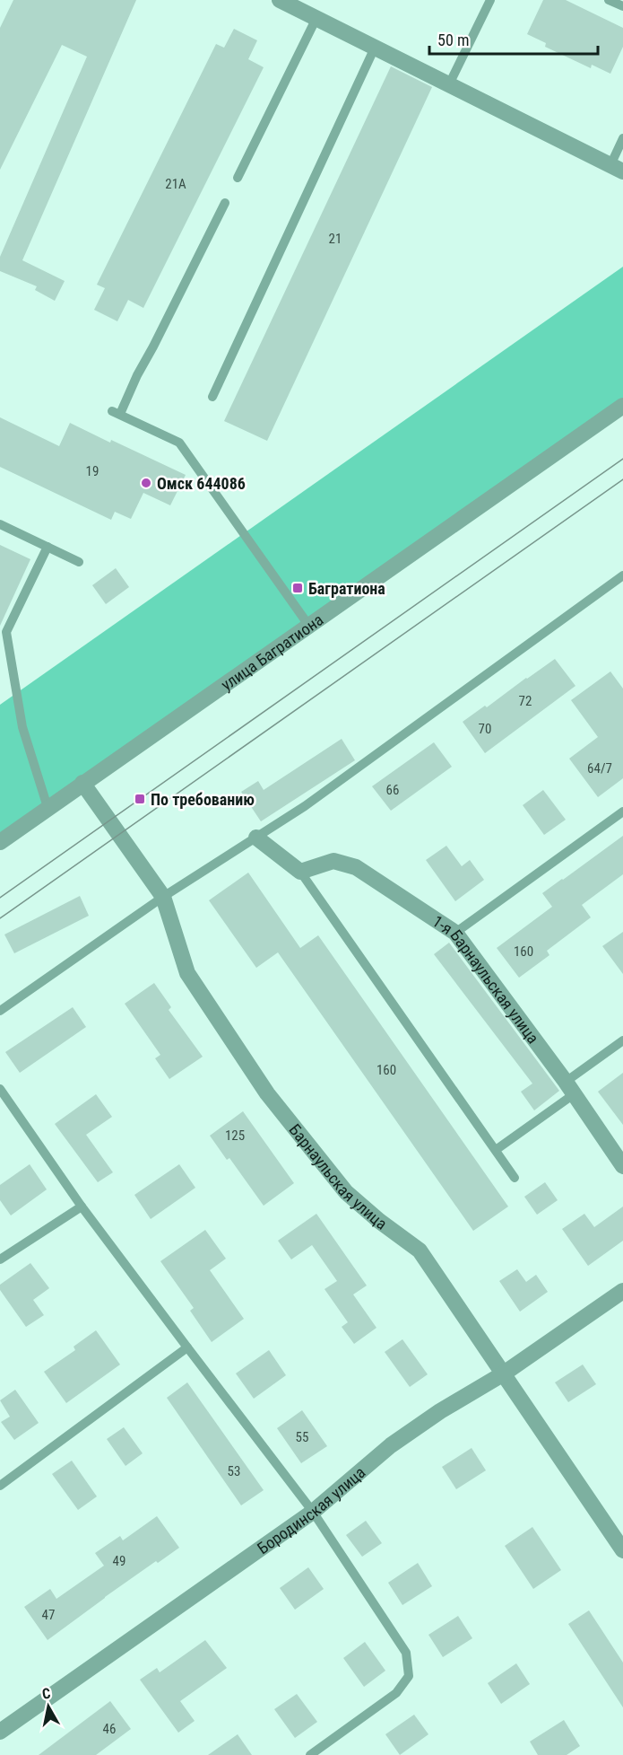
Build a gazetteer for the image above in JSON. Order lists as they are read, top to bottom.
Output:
{
  "streets": {
    "street": [
      "улица Багратиона",
      "1-я Барнаульская улица",
      "Барнаульская улица",
      "Бородинская улица"
    ]
  },
  "crossings": [
    ["улица Багратиона", "Барнаульская улица"],
    ["Барнаульская улица", "Бородинская улица"]
  ],
  "places": {
    "other": ["Омск 644086"],
    "transit": ["Багратиона", "По требованию"]
  },
  "house_numbers": [
    "21А",
    "21",
    "19",
    "72",
    "70",
    "64/7",
    "66",
    "160",
    "160",
    "125",
    "55",
    "53",
    "49",
    "47",
    "46"
  ],
  "scale_bar": "50 m",
  "north": "top"
}
